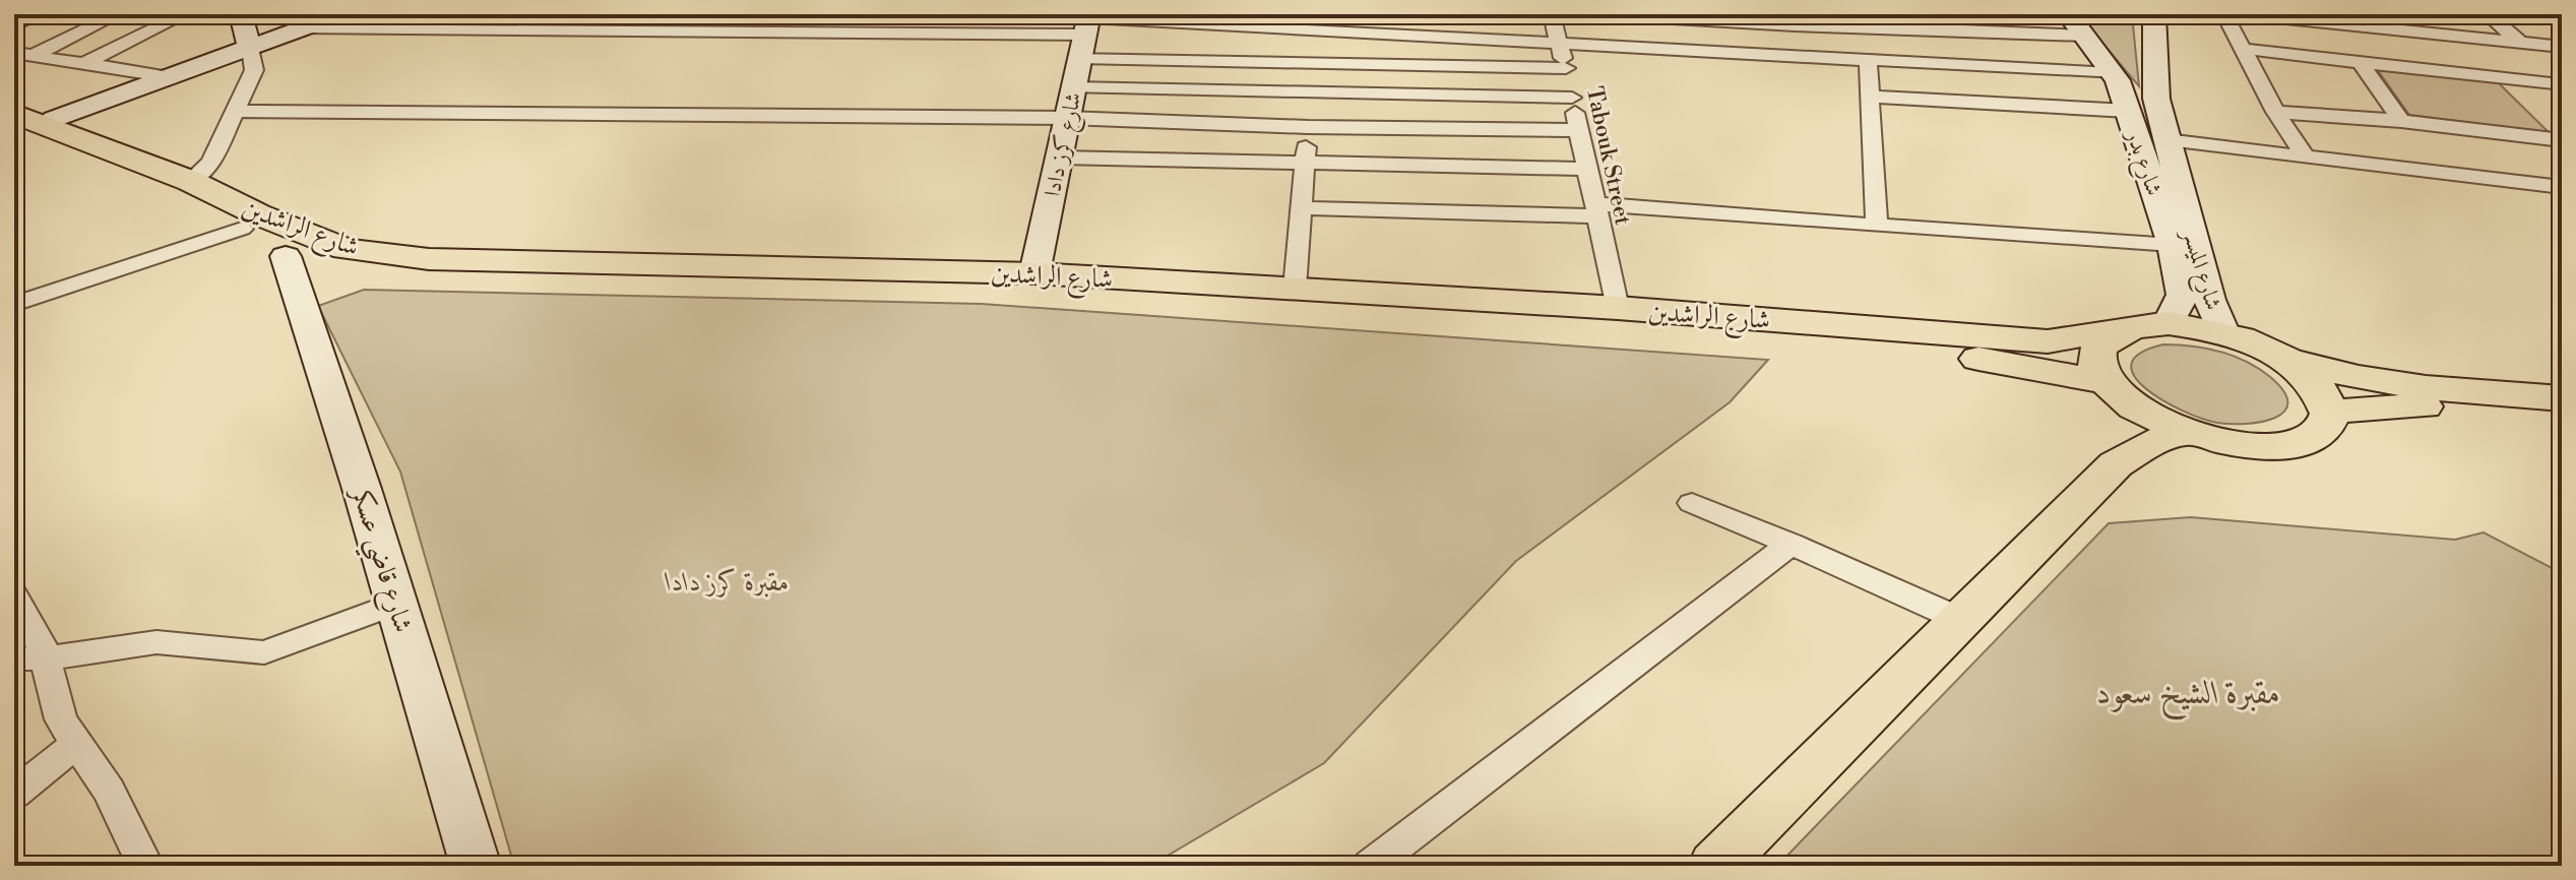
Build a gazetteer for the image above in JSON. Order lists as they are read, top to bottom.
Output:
{
  "streets": {
    "main road": [
      "شارع كرز دادا",
      "شارع بدر",
      "شارع الراشدين",
      "شارع الميسر",
      "شارع قاضي عسكر"
    ],
    "street": ["Tabouk Street"]
  },
  "crossings": [
    ["شارع كرز دادا", "شارع الراشدين"],
    ["Tabouk Street", "شارع الراشدين"],
    ["شارع بدر", "شارع الراشدين"],
    ["شارع الراشدين", "شارع الميسر"],
    ["شارع الراشدين", "شارع قاضي عسكر"]
  ],
  "parks": ["مقبرة كرز دادا", "مقبرة الشيخ سعود"]
}
